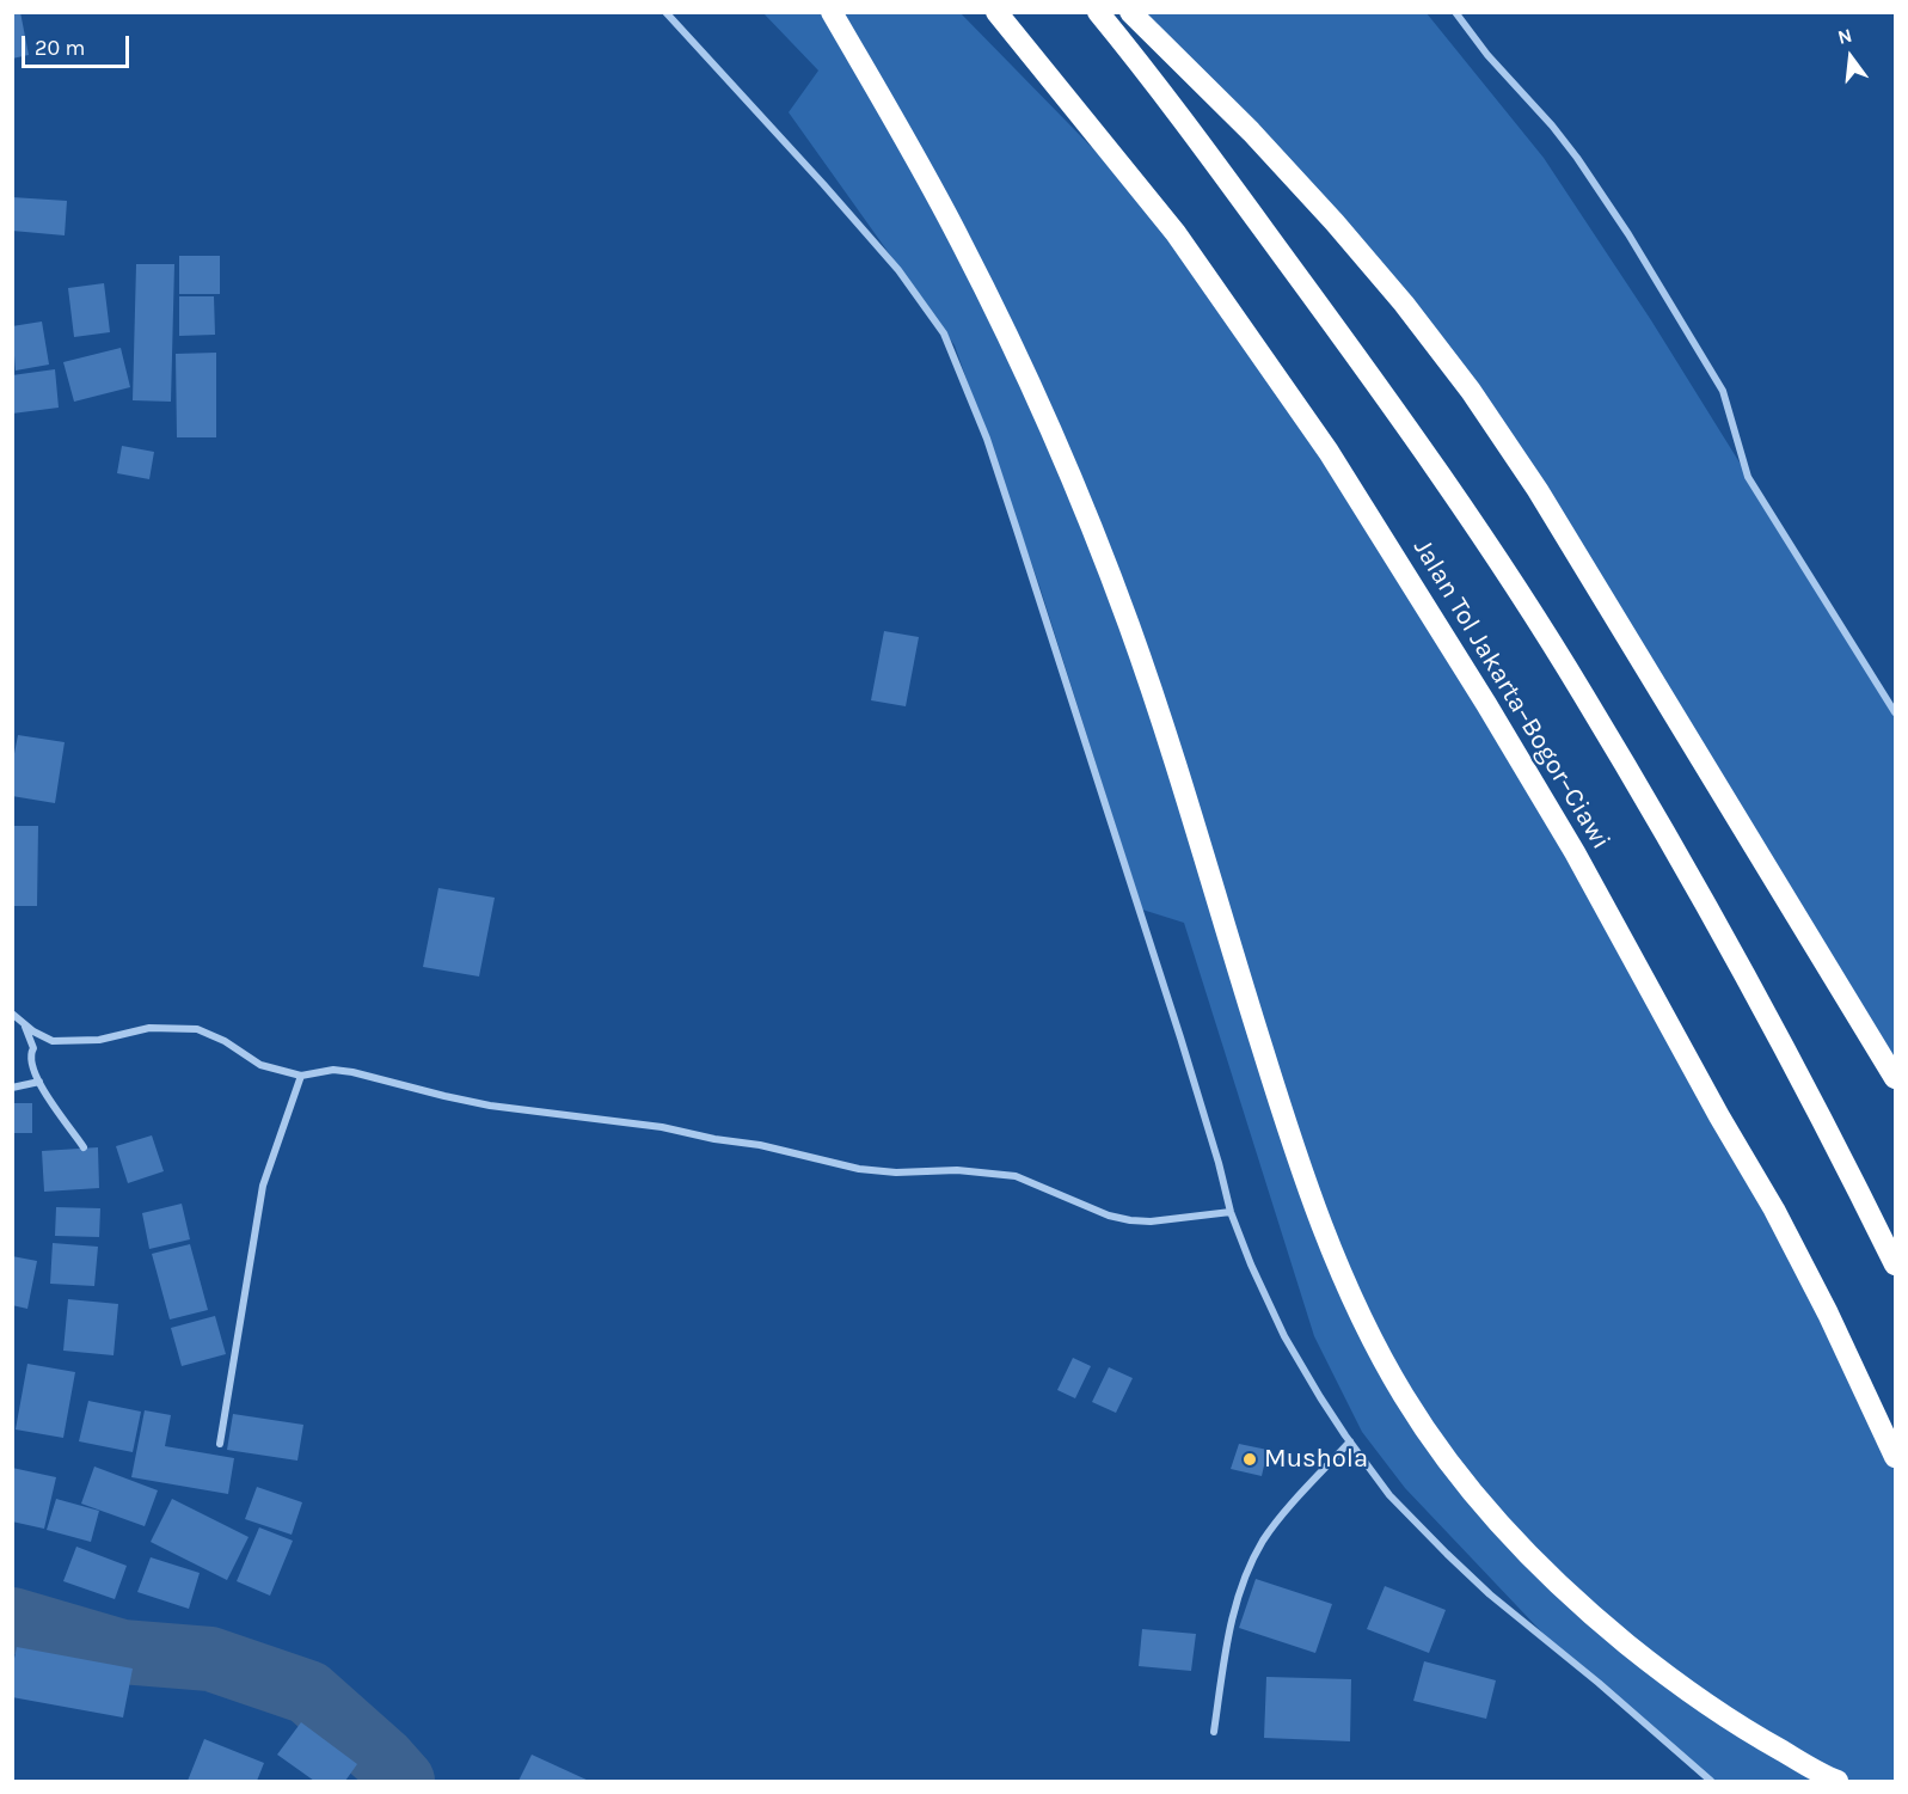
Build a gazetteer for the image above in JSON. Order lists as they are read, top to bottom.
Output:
{
  "streets": {
    "highway": ["Jalan Tol Jakarta–Bogor–Ciawi"]
  },
  "places": ["Mushola"],
  "scale_bar": "20 m",
  "north": "top"
}
